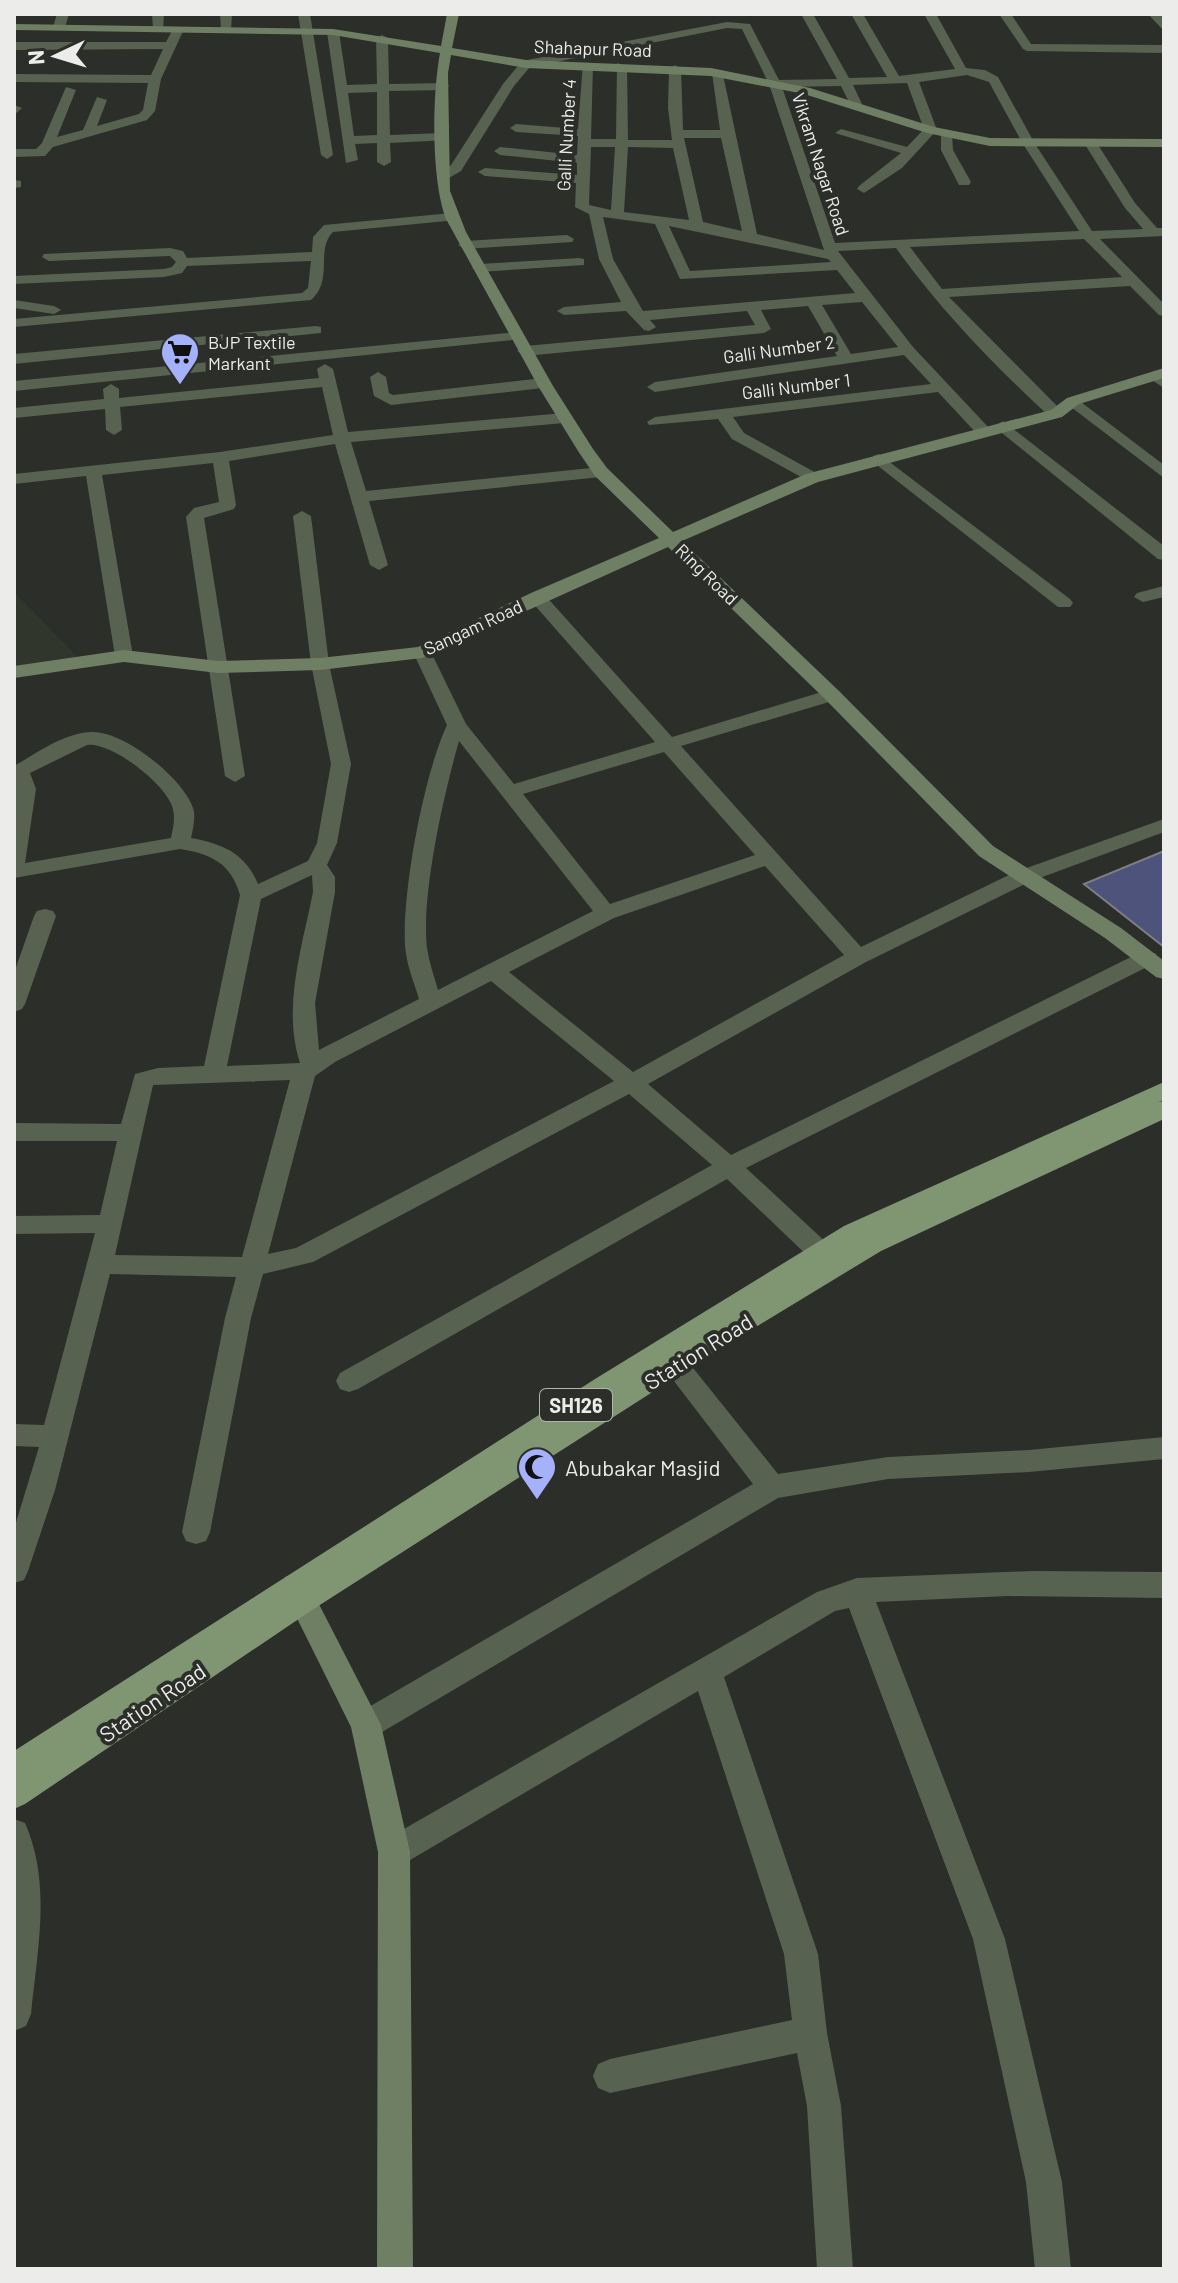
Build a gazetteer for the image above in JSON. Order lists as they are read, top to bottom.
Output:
{
  "streets": {
    "main road": [
      "Shahapur Road",
      "Ring Road",
      "Sangam Road",
      "Station Road",
      "SH126"
    ],
    "street": [
      "Galli Number 4",
      "Vikram Nagar Road",
      "Galli Number 2",
      "Galli Number 1"
    ]
  },
  "crossings": [
    ["Shahapur Road", "Galli Number 4"],
    ["Shahapur Road", "Vikram Nagar Road"],
    ["Shahapur Road", "Ring Road"],
    ["Vikram Nagar Road", "Galli Number 2"],
    ["Vikram Nagar Road", "Galli Number 1"],
    ["Vikram Nagar Road", "Sangam Road"],
    ["Ring Road", "Sangam Road"]
  ],
  "places": {
    "supermarket": ["BJP Textile Markant"],
    "mosque": ["Abubakar Masjid"]
  },
  "north": "left"
}
